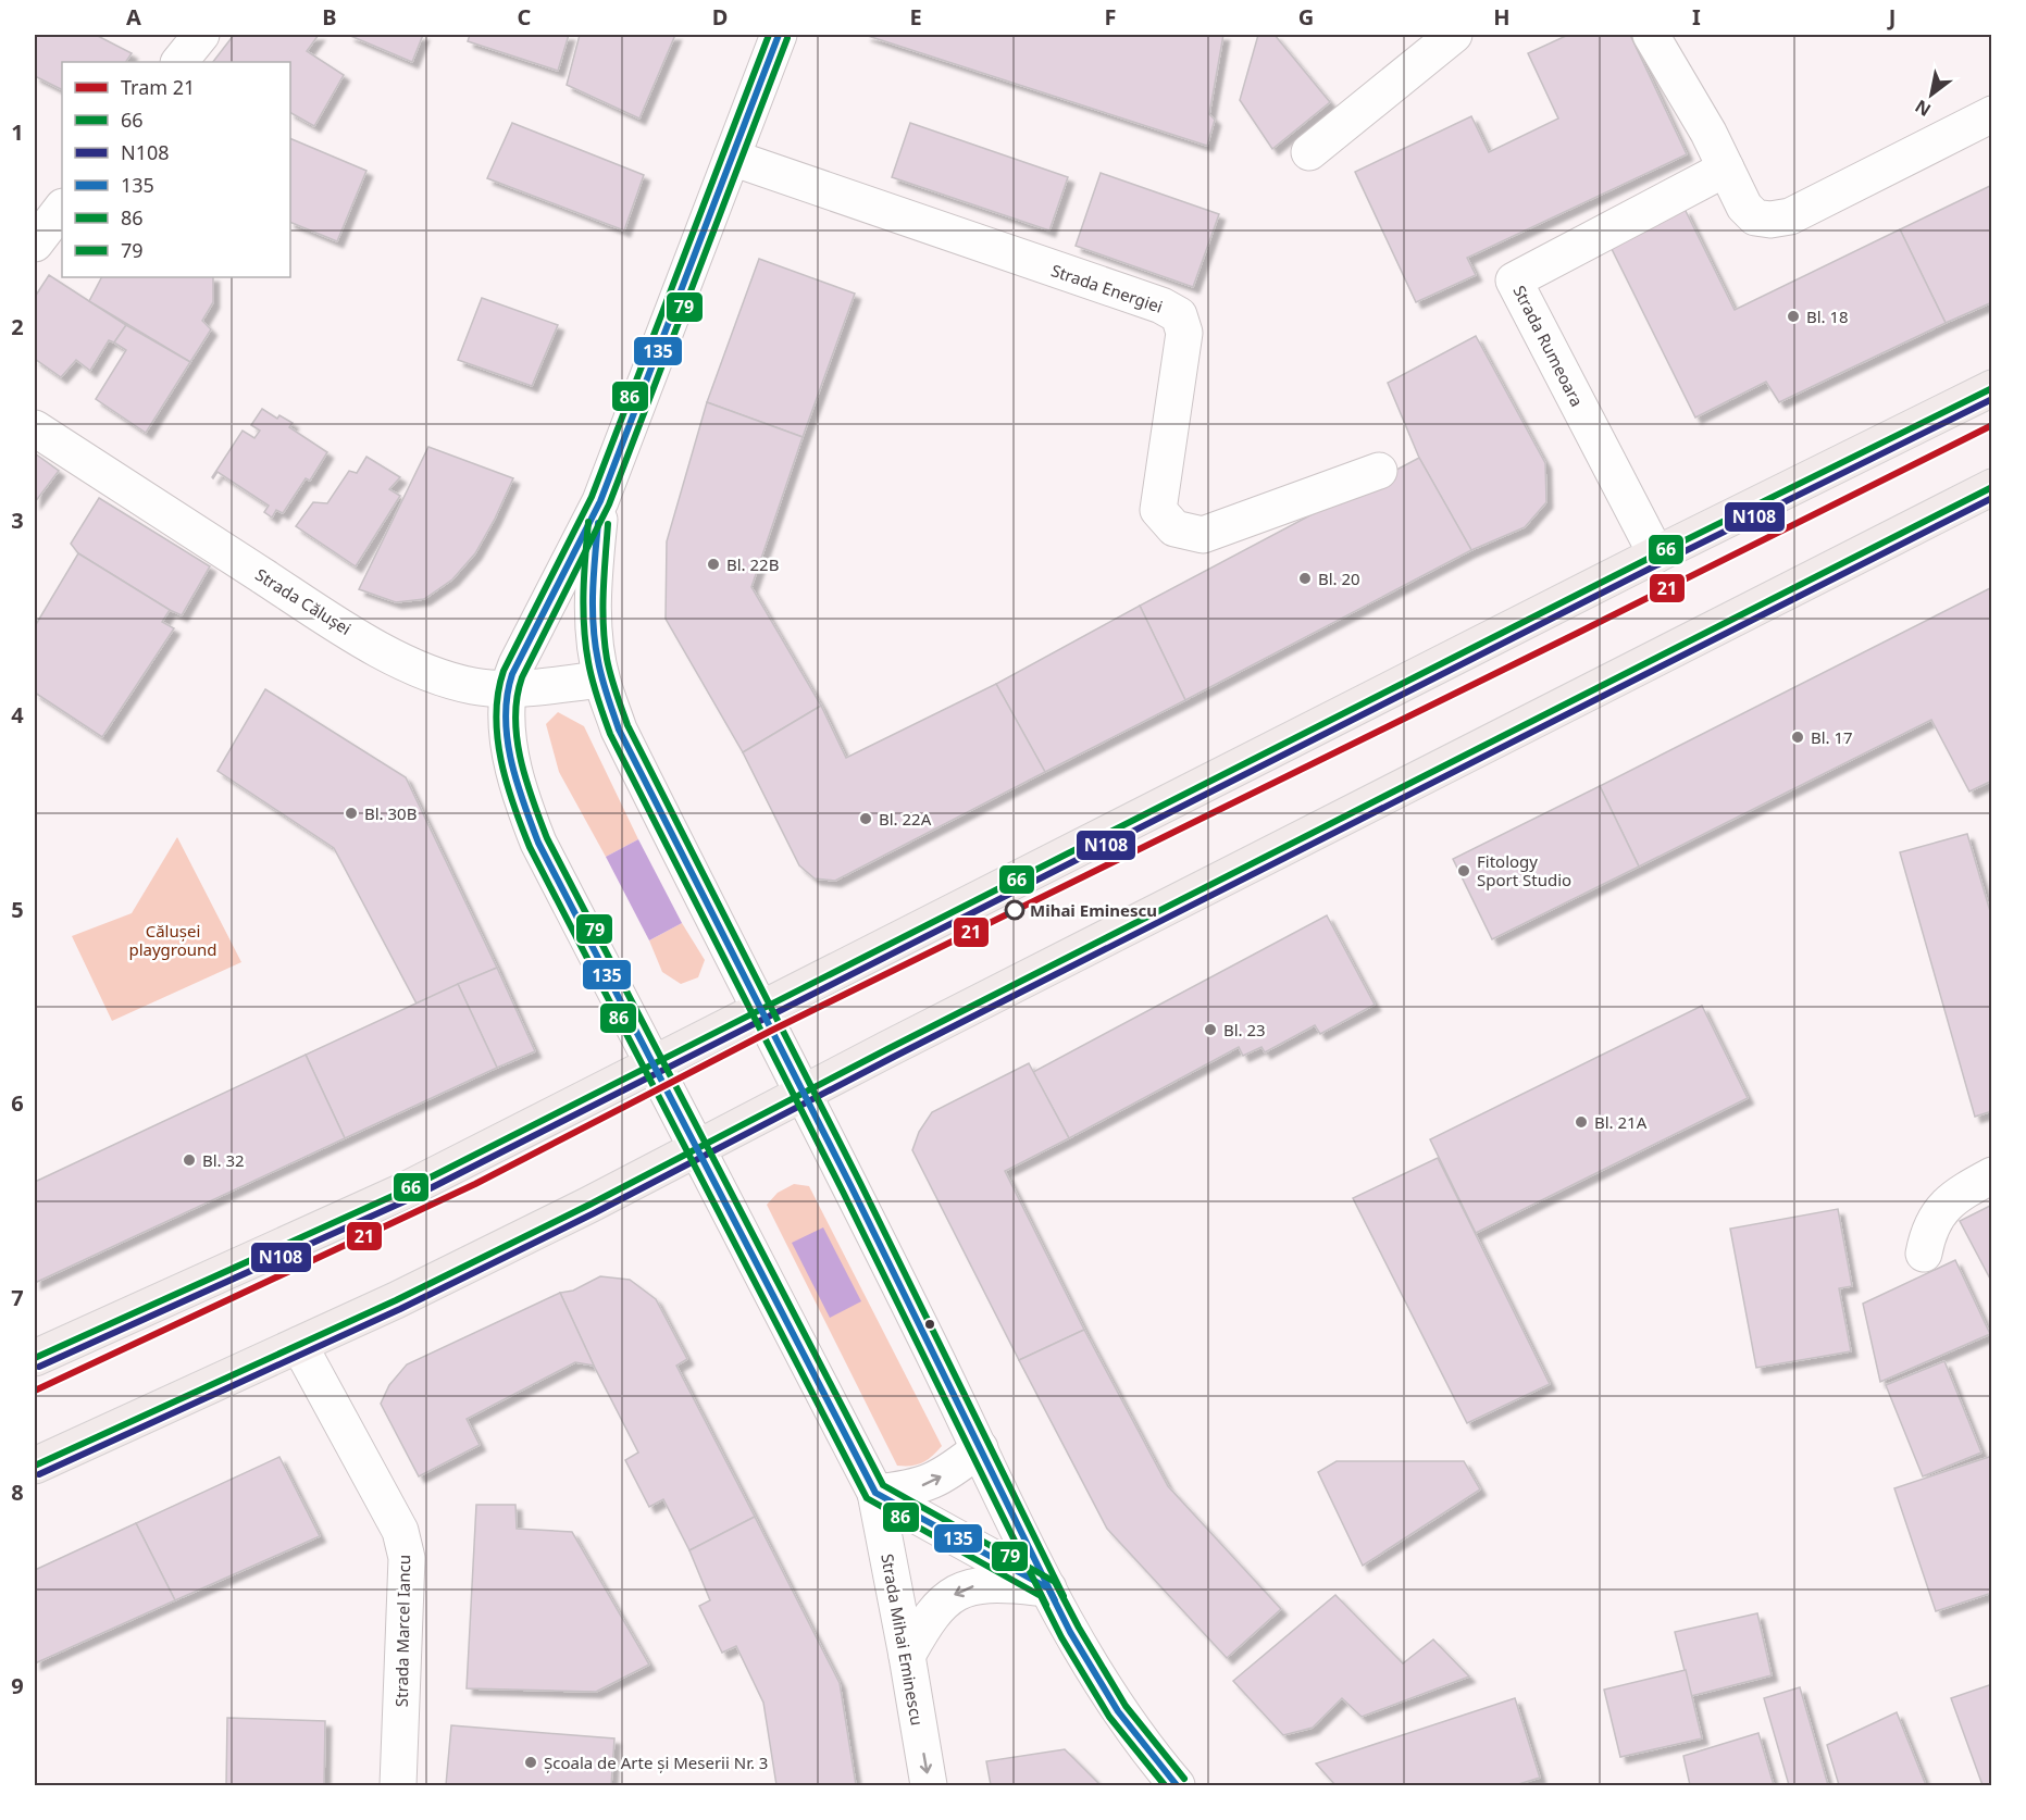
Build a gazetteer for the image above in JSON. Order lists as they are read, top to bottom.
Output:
{
  "streets": {
    "main road": [
      "Strada Energiei",
      "Strada Rumeoara",
      "Strada Călușei",
      "Strada Marcel Iancu",
      "Strada Mihai Eminescu"
    ]
  },
  "crossings": [
    ["Strada Călușei", "Strada Mihai Eminescu"]
  ],
  "parks": ["Călușei playground"],
  "places": [
    "Bl. 18",
    "Bl. 22B",
    "Bl. 20",
    "Bl. 17",
    "Bl. 30B",
    "Bl. 22A",
    "Fitology Sport Studio",
    "Mihai Eminescu",
    "Bl. 23",
    "Bl. 21A",
    "Bl. 32",
    "Școala de Arte și Meserii Nr. 3"
  ],
  "lines": [
    "transit line 135",
    "transit line 86",
    "transit line 79",
    "transit line 66",
    "transit line N108",
    "tram line 21"
  ],
  "legend": [
    "Tram 21",
    "66",
    "N108",
    "135",
    "86",
    "79"
  ],
  "north": "bottom left",
  "grid": {
    "columns": [
      "A",
      "B",
      "C",
      "D",
      "E",
      "F",
      "G",
      "H",
      "I",
      "J"
    ],
    "rows": [
      "1",
      "2",
      "3",
      "4",
      "5",
      "6",
      "7",
      "8",
      "9"
    ]
  }
}
